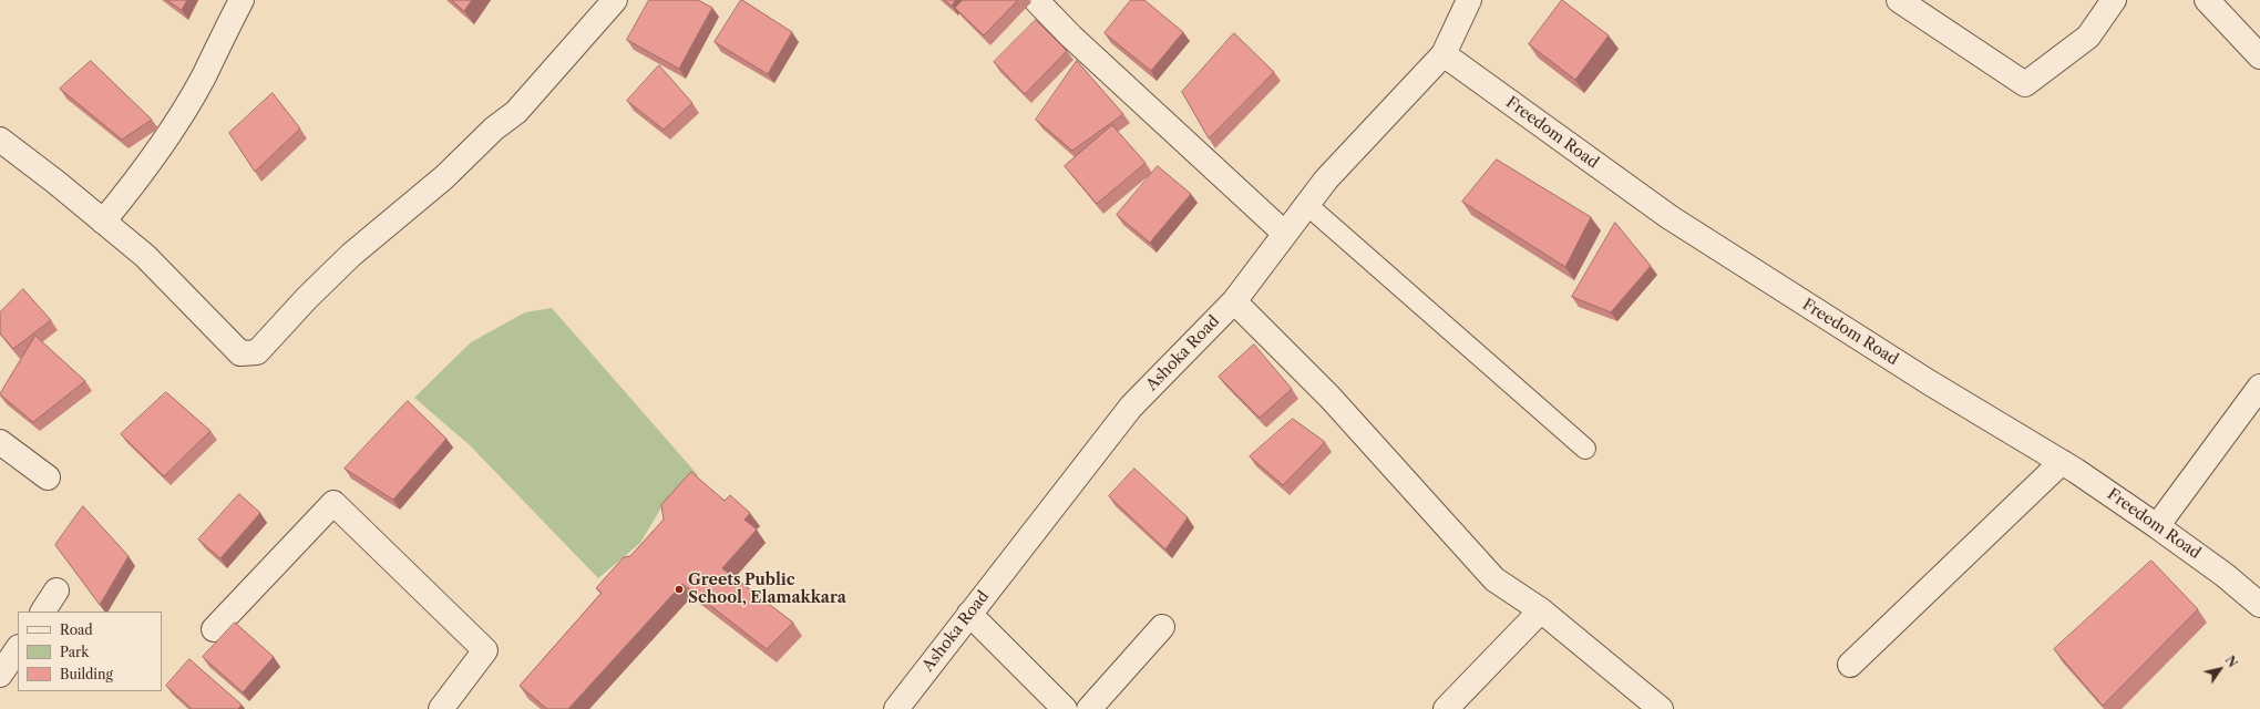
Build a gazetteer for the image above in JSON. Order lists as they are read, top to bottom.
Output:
{
  "streets": {
    "street": ["Freedom Road", "Ashoka Road"]
  },
  "crossings": [
    ["Freedom Road", "Ashoka Road"]
  ],
  "places": ["Greets Public School, Elamakkara"],
  "legend": ["Road", "Park", "Building"],
  "north": "top right"
}
